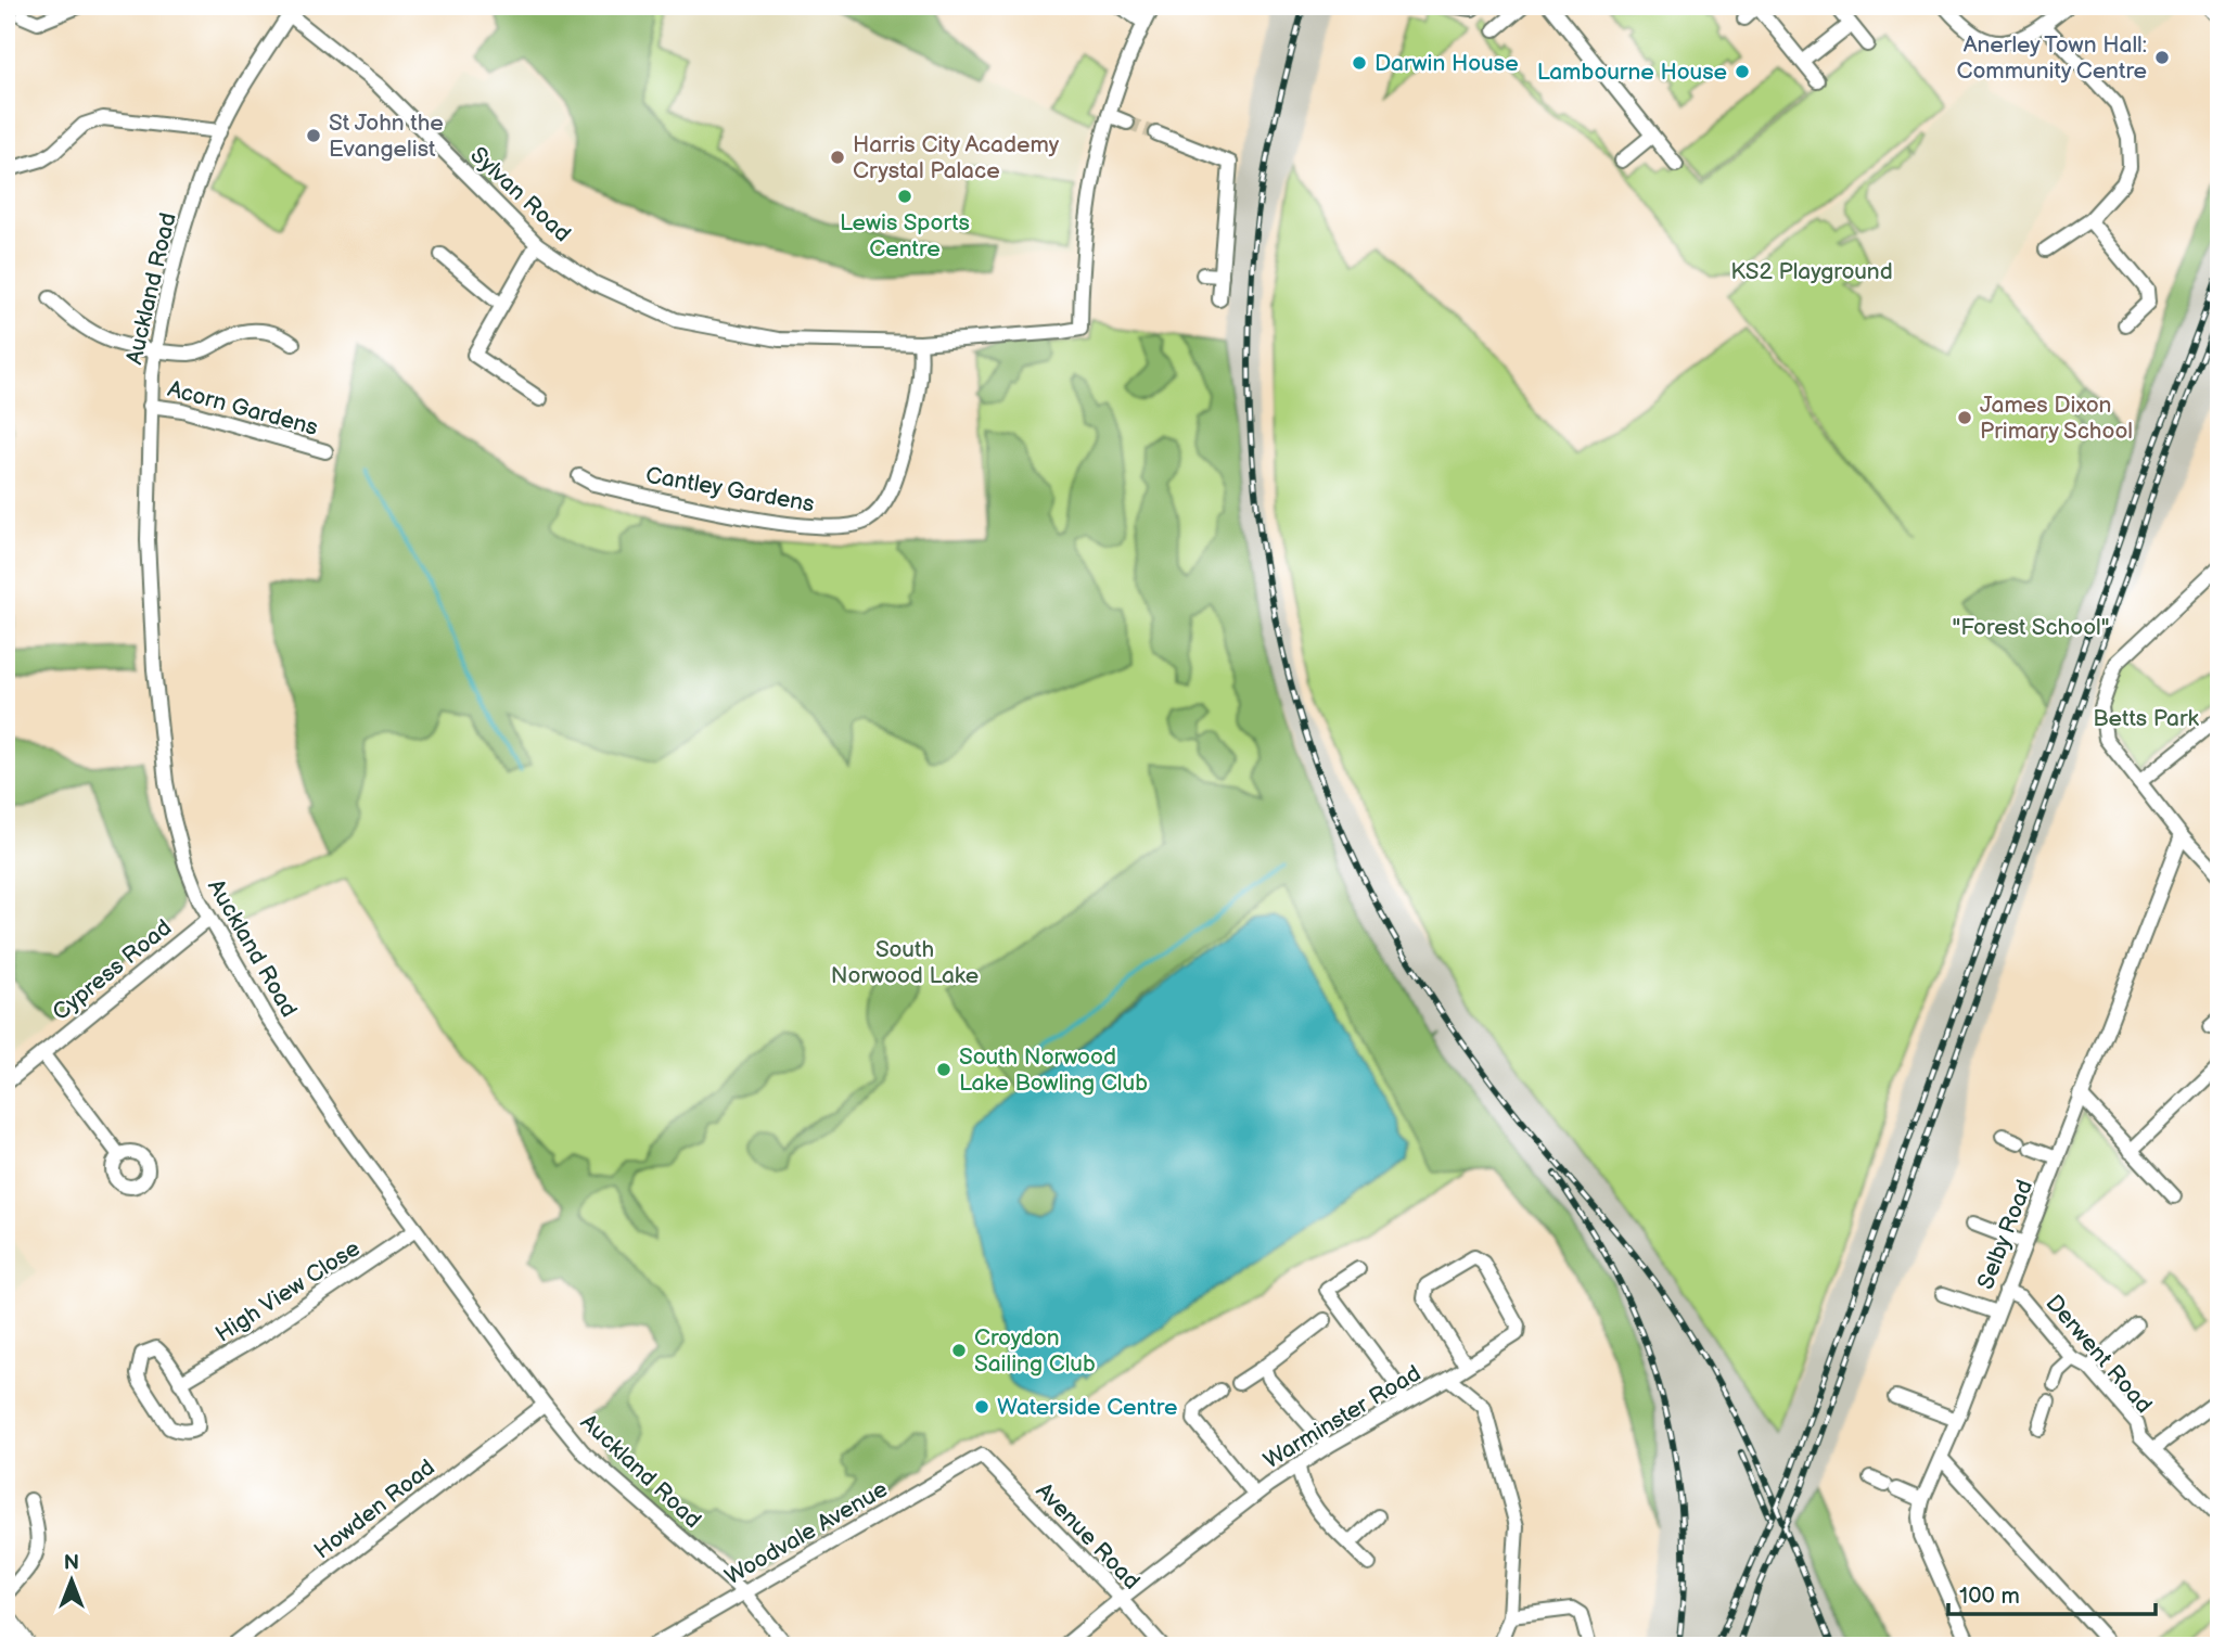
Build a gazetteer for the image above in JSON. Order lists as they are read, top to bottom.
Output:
{
  "streets": {
    "street": [
      "Sylvan Road",
      "Auckland Road",
      "Acorn Gardens",
      "Cantley Gardens",
      "Cypress Road",
      "Selby Road",
      "High View Close",
      "Derwent Road",
      "Warminster Road",
      "Howden Road",
      "Woodvale Avenue",
      "Avenue Road"
    ]
  },
  "crossings": [
    ["Sylvan Road", "Auckland Road"],
    ["Sylvan Road", "Cantley Gardens"],
    ["Auckland Road", "Acorn Gardens"],
    ["Auckland Road", "Cypress Road"],
    ["Auckland Road", "High View Close"],
    ["Auckland Road", "Howden Road"],
    ["Auckland Road", "Woodvale Avenue"],
    ["Selby Road", "Derwent Road"],
    ["Warminster Road", "Avenue Road"],
    ["Woodvale Avenue", "Avenue Road"]
  ],
  "parks": [
    "KS2 Playground",
    "\"Forest School\"",
    "Betts Park",
    "South Norwood Lake"
  ],
  "places": [
    "Anerley Town Hall: Community Centre",
    "Darwin House",
    "Lambourne House",
    "St John the Evangelist",
    "Harris City Academy Crystal Palace",
    "Lewis Sports Centre",
    "James Dixon Primary School",
    "South Norwood Lake Bowling Club",
    "Croydon Sailing Club",
    "Waterside Centre"
  ],
  "scale_bar": "100 m",
  "north": "top"
}
